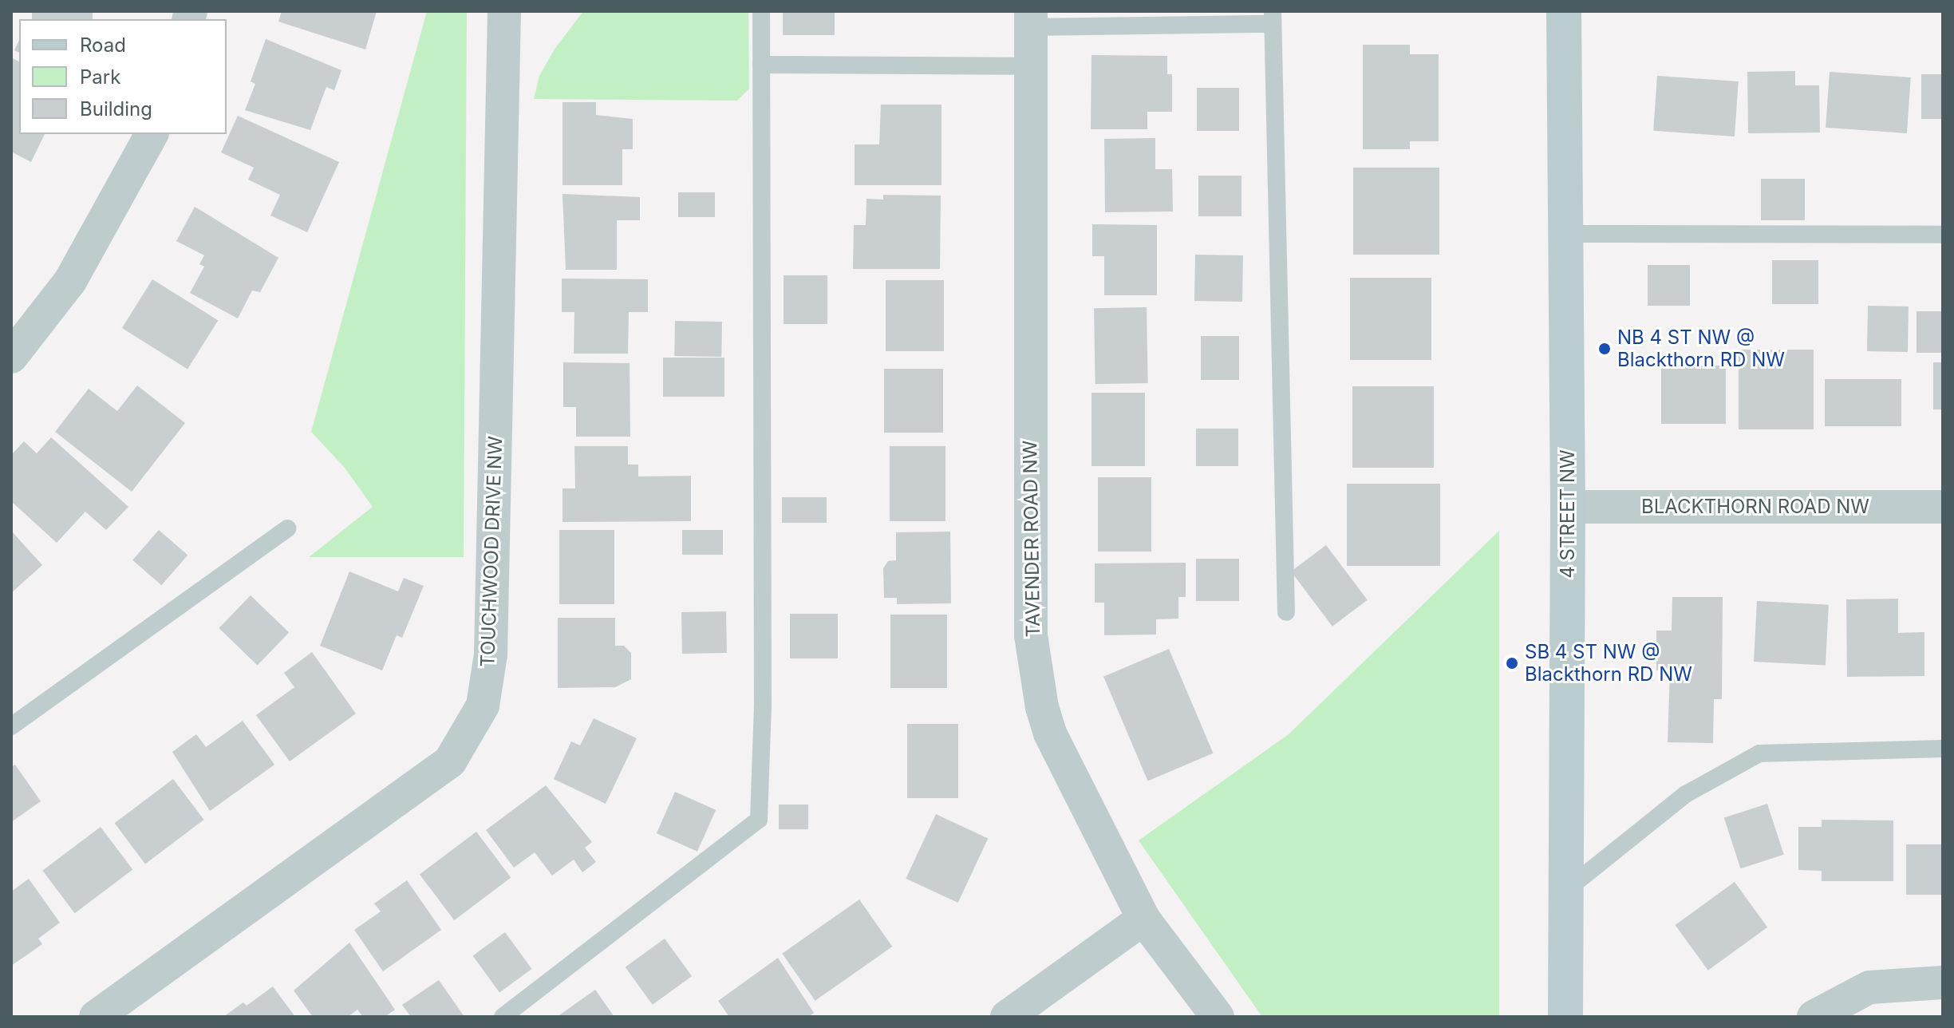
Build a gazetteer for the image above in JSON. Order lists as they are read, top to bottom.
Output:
{
  "streets": {
    "main road": ["4 STREET NW"],
    "street": ["BLACKTHORN ROAD NW", "TAVENDER ROAD NW", "TOUCHWOOD DRIVE NW"]
  },
  "crossings": [
    ["BLACKTHORN ROAD NW", "4 STREET NW"]
  ],
  "places": ["NB 4 ST NW @ Blackthorn RD NW", "SB 4 ST NW @ Blackthorn RD NW"],
  "legend": ["Road", "Park", "Building"]
}
